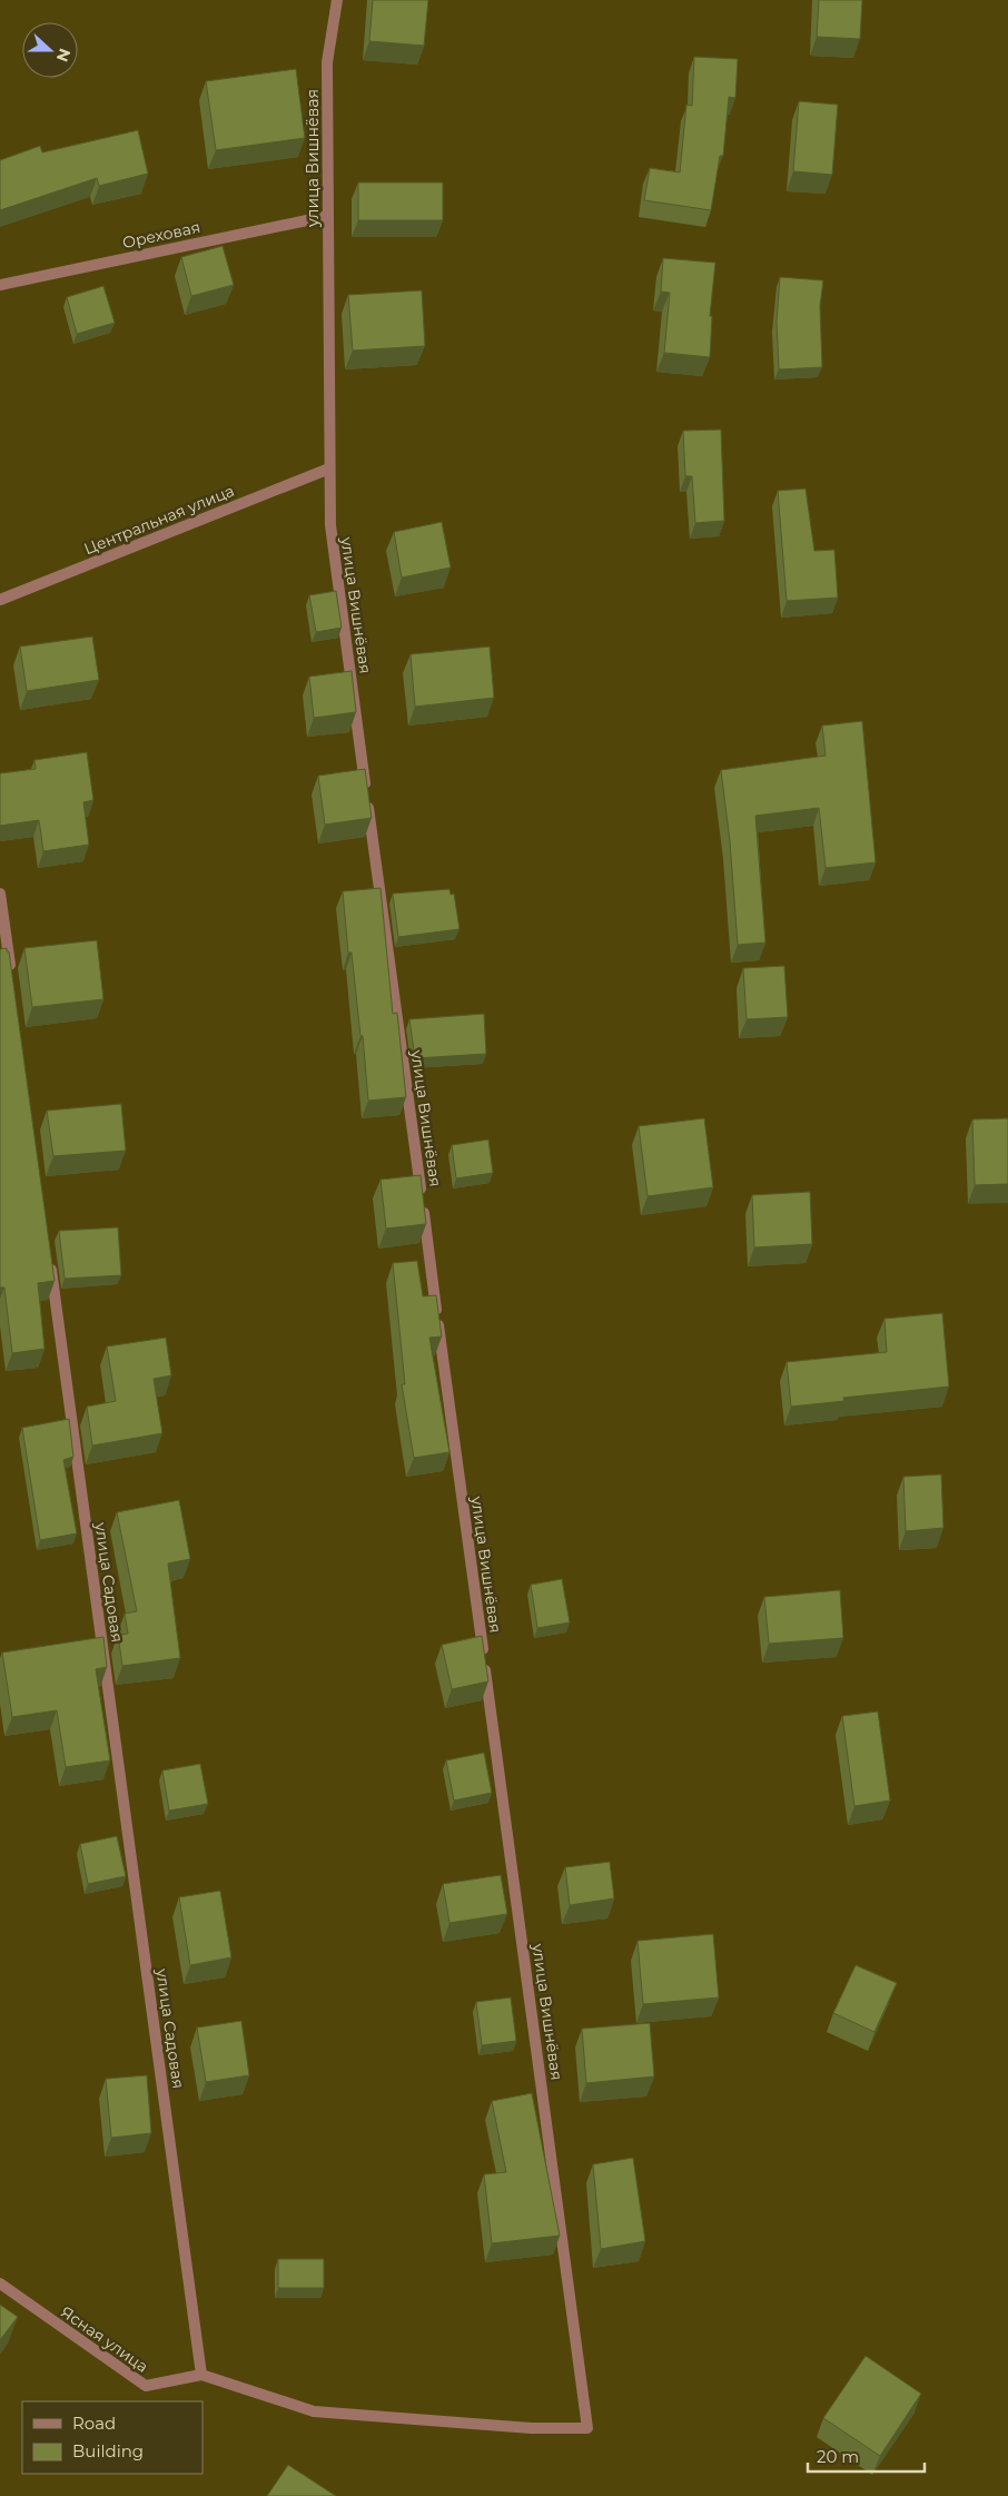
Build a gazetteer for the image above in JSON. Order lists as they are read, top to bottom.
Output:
{
  "streets": {
    "street": [
      "улица Вишнёвая",
      "Ореховая",
      "Центральная улица",
      "улица Садовая",
      "Ясная улица"
    ]
  },
  "crossings": [
    ["улица Вишнёвая", "Ореховая"],
    ["улица Вишнёвая", "Центральная улица"],
    ["улица Вишнёвая", "улица Садовая"],
    ["улица Вишнёвая", "Ясная улица"],
    ["улица Садовая", "Ясная улица"]
  ],
  "legend": ["Road", "Building"],
  "scale_bar": "20 m",
  "north": "right"
}
